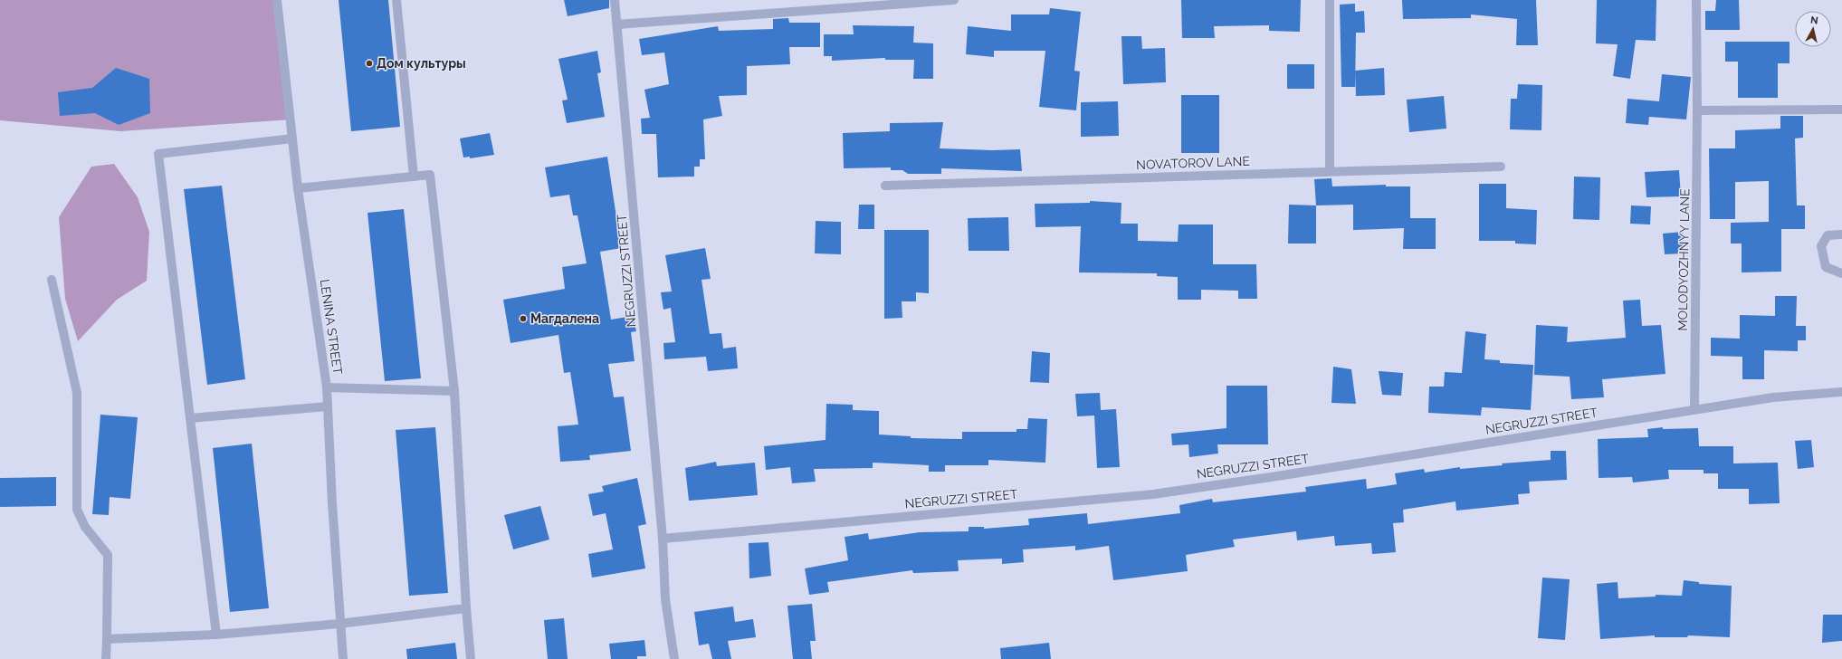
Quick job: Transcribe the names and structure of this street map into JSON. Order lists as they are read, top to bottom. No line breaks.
{"streets":{"street":["NOVATOROV LANE","MOLODYOZHNYY LANE","NEGRUZZI STREET","LENINA STREET"]},"crossings":[["MOLODYOZHNYY LANE","NEGRUZZI STREET"]],"places":["Дом культуры","Магдалена"],"north":"top"}
